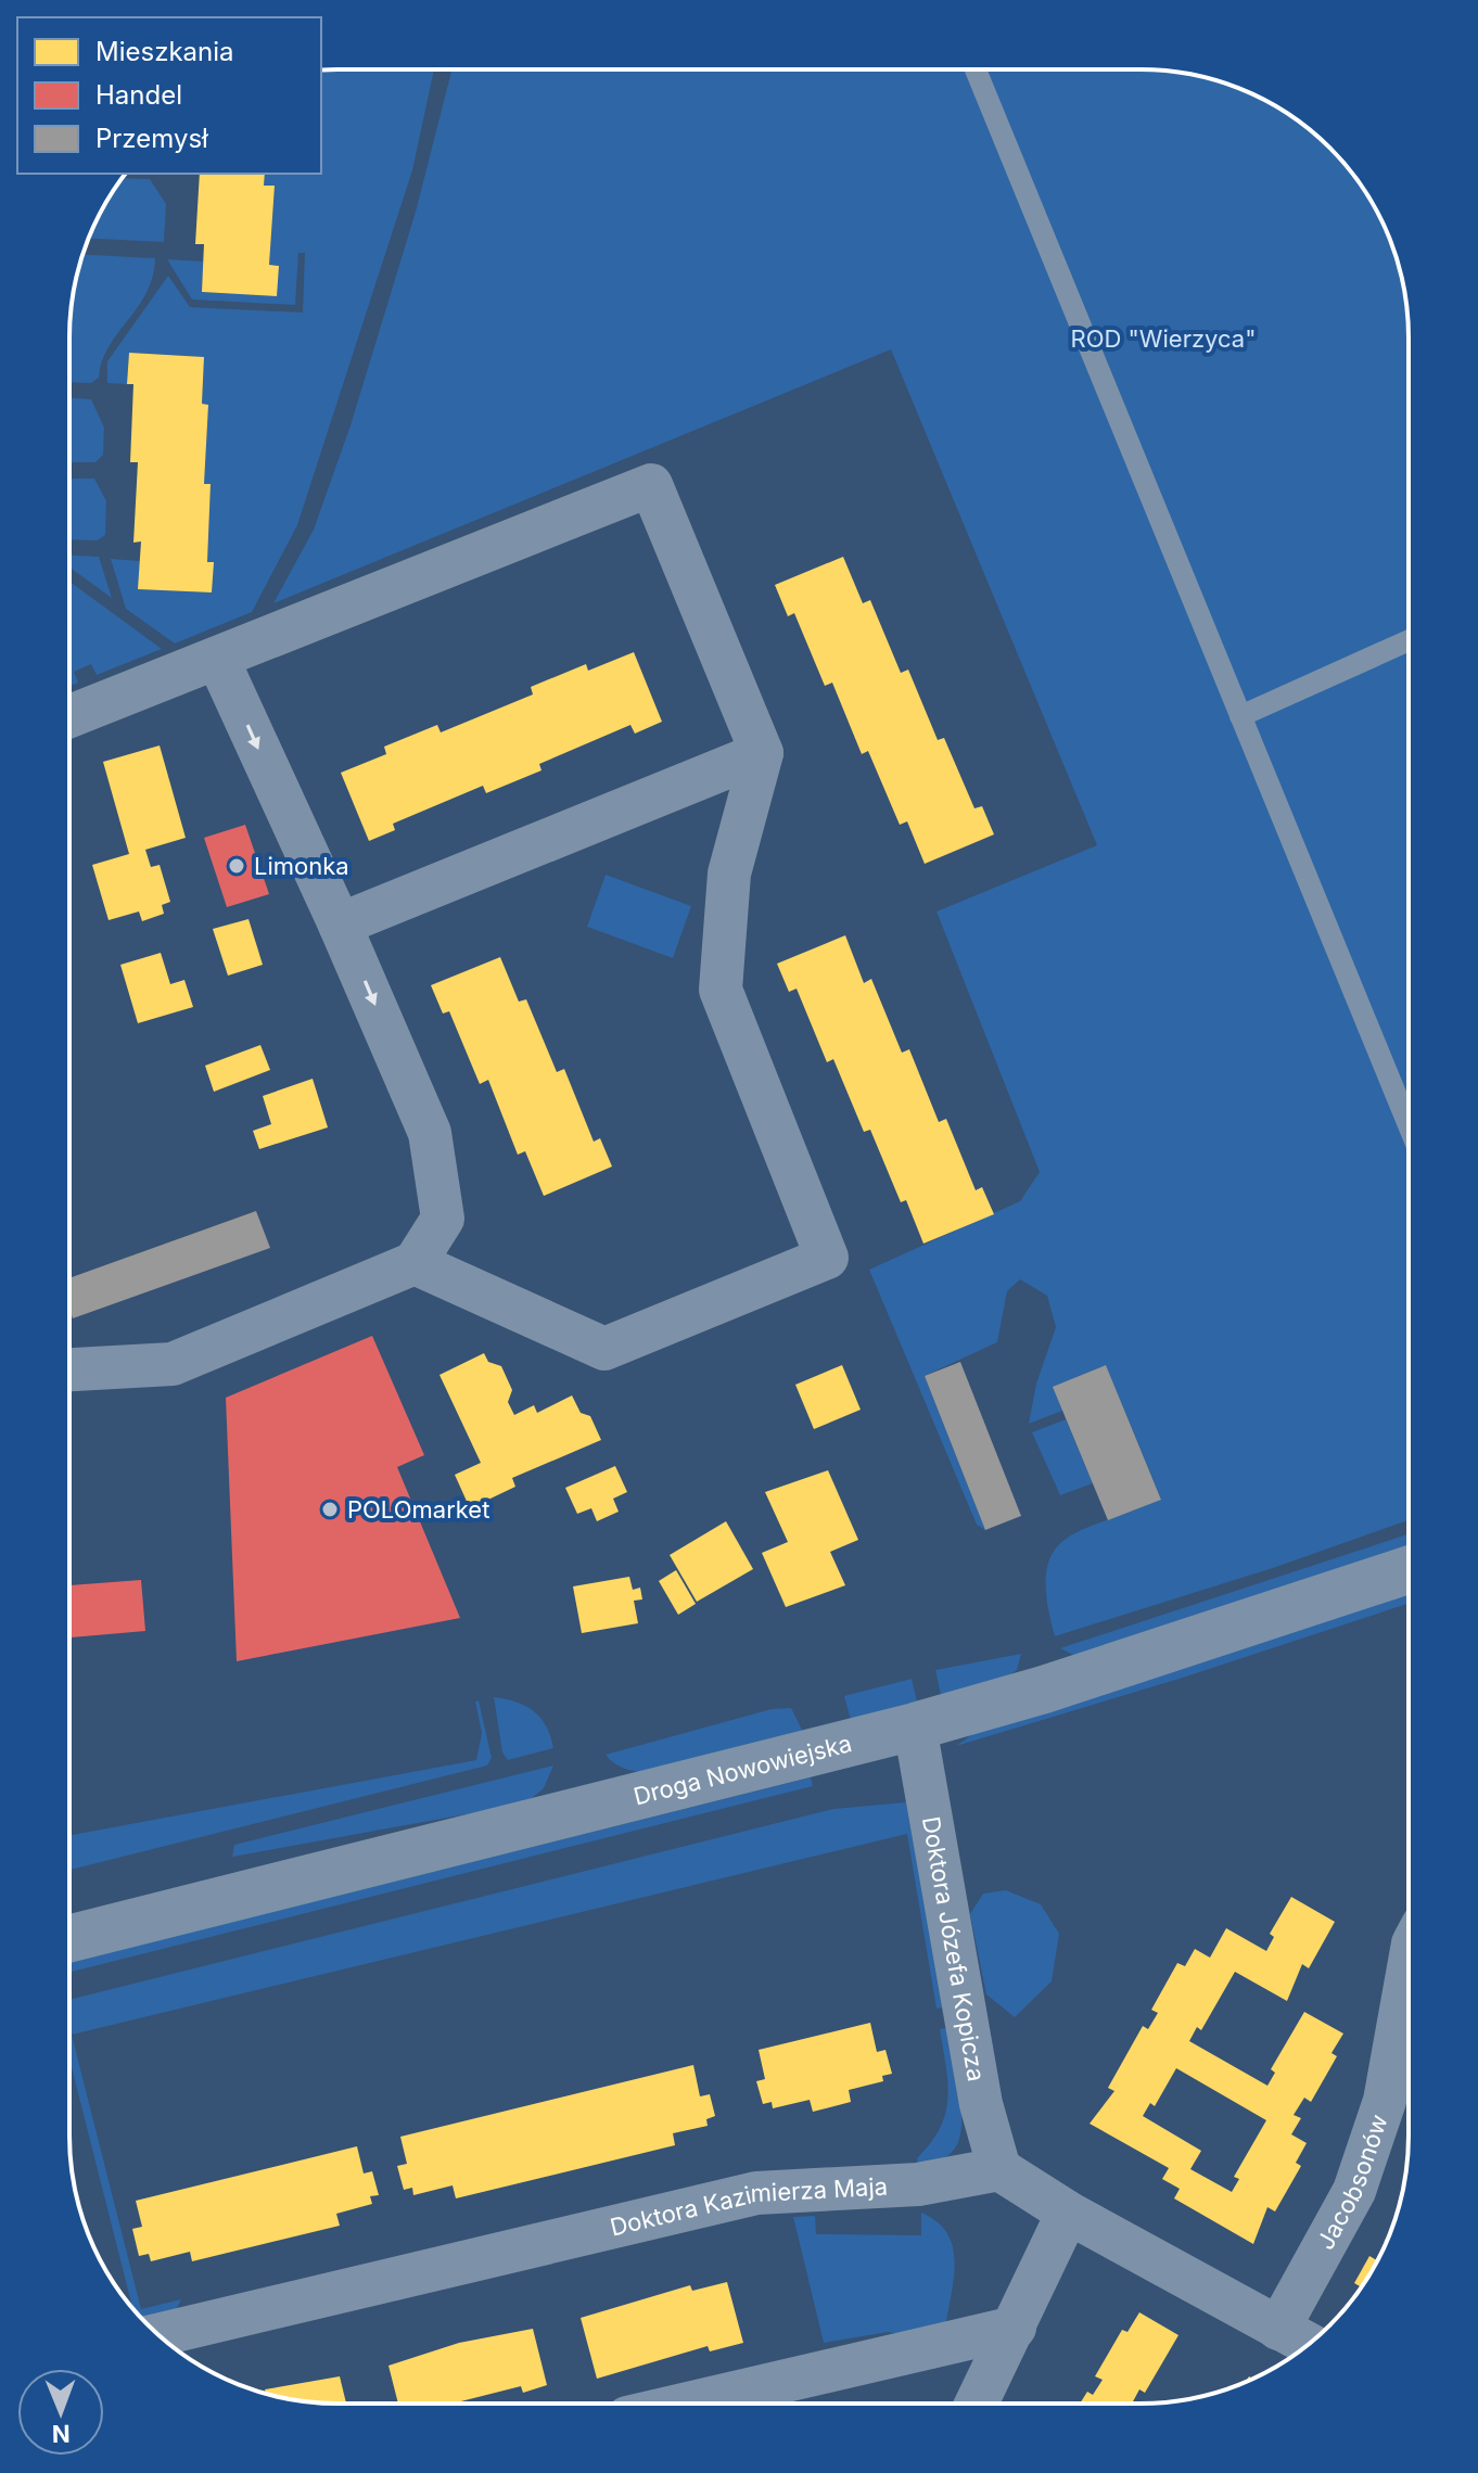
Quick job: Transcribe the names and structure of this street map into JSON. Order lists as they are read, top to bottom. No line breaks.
{"streets":{"street":["Droga Nowowiejska","Doktora Józefa Kopicza","Jacobsonów","Doktora Kazimierza Maja"]},"crossings":[["Droga Nowowiejska","Doktora Józefa Kopicza"],["Doktora Józefa Kopicza","Doktora Kazimierza Maja"]],"parks":["ROD \"Wierzyca\""],"places":["Limonka","POLOmarket"],"legend":["Mieszkania","Handel","Przemysł"],"north":"bottom"}
